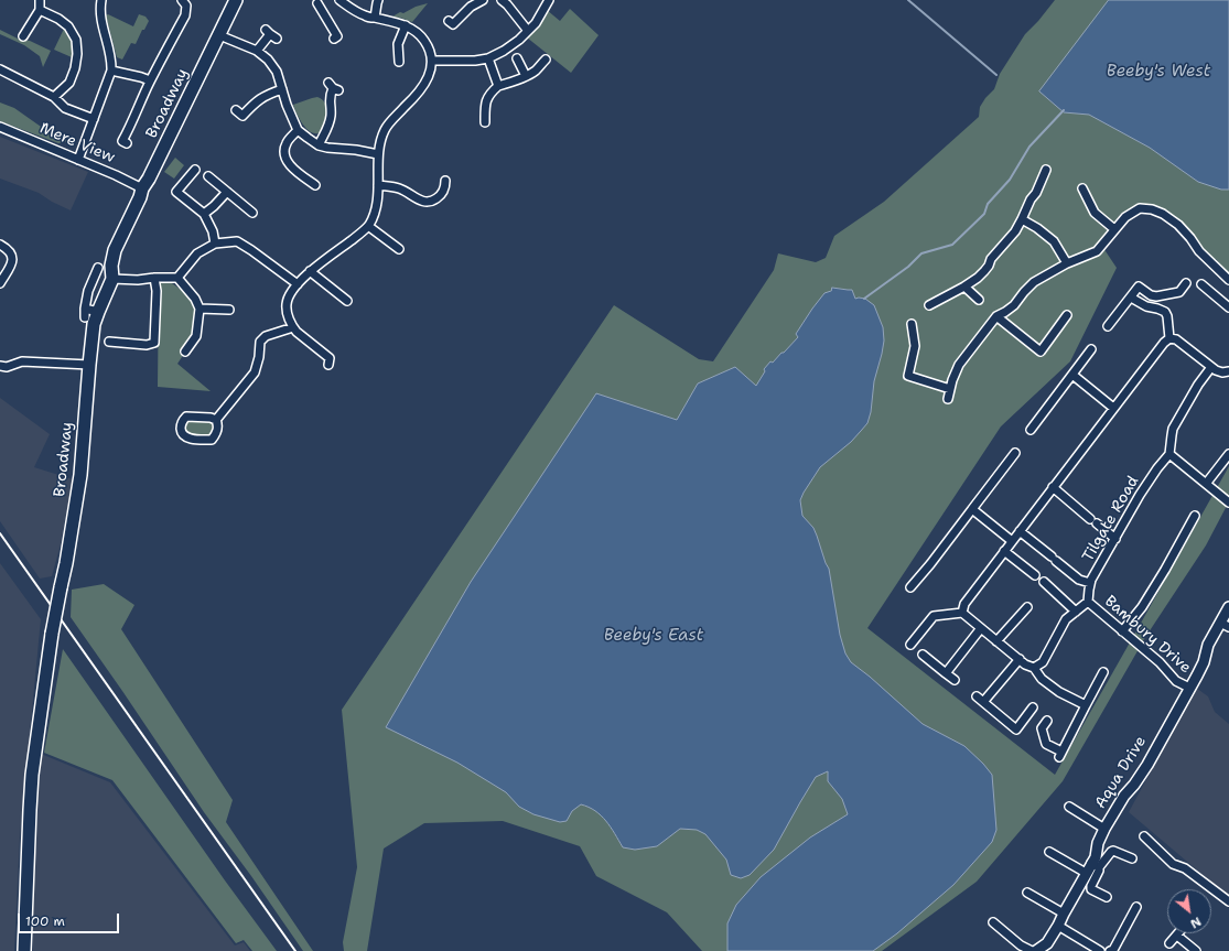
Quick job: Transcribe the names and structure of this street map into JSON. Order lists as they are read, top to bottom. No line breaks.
{"streets":{"main road":["Broadway"],"street":["Mere View","Tilgate Road","Bambury Drive","Aqua Drive"]},"crossings":[["Broadway","Mere View"],["Tilgate Road","Bambury Drive"],["Bambury Drive","Aqua Drive"]],"water":["Beeby's West","Beeby's East"],"scale_bar":"100 m","north":"bottom right"}
